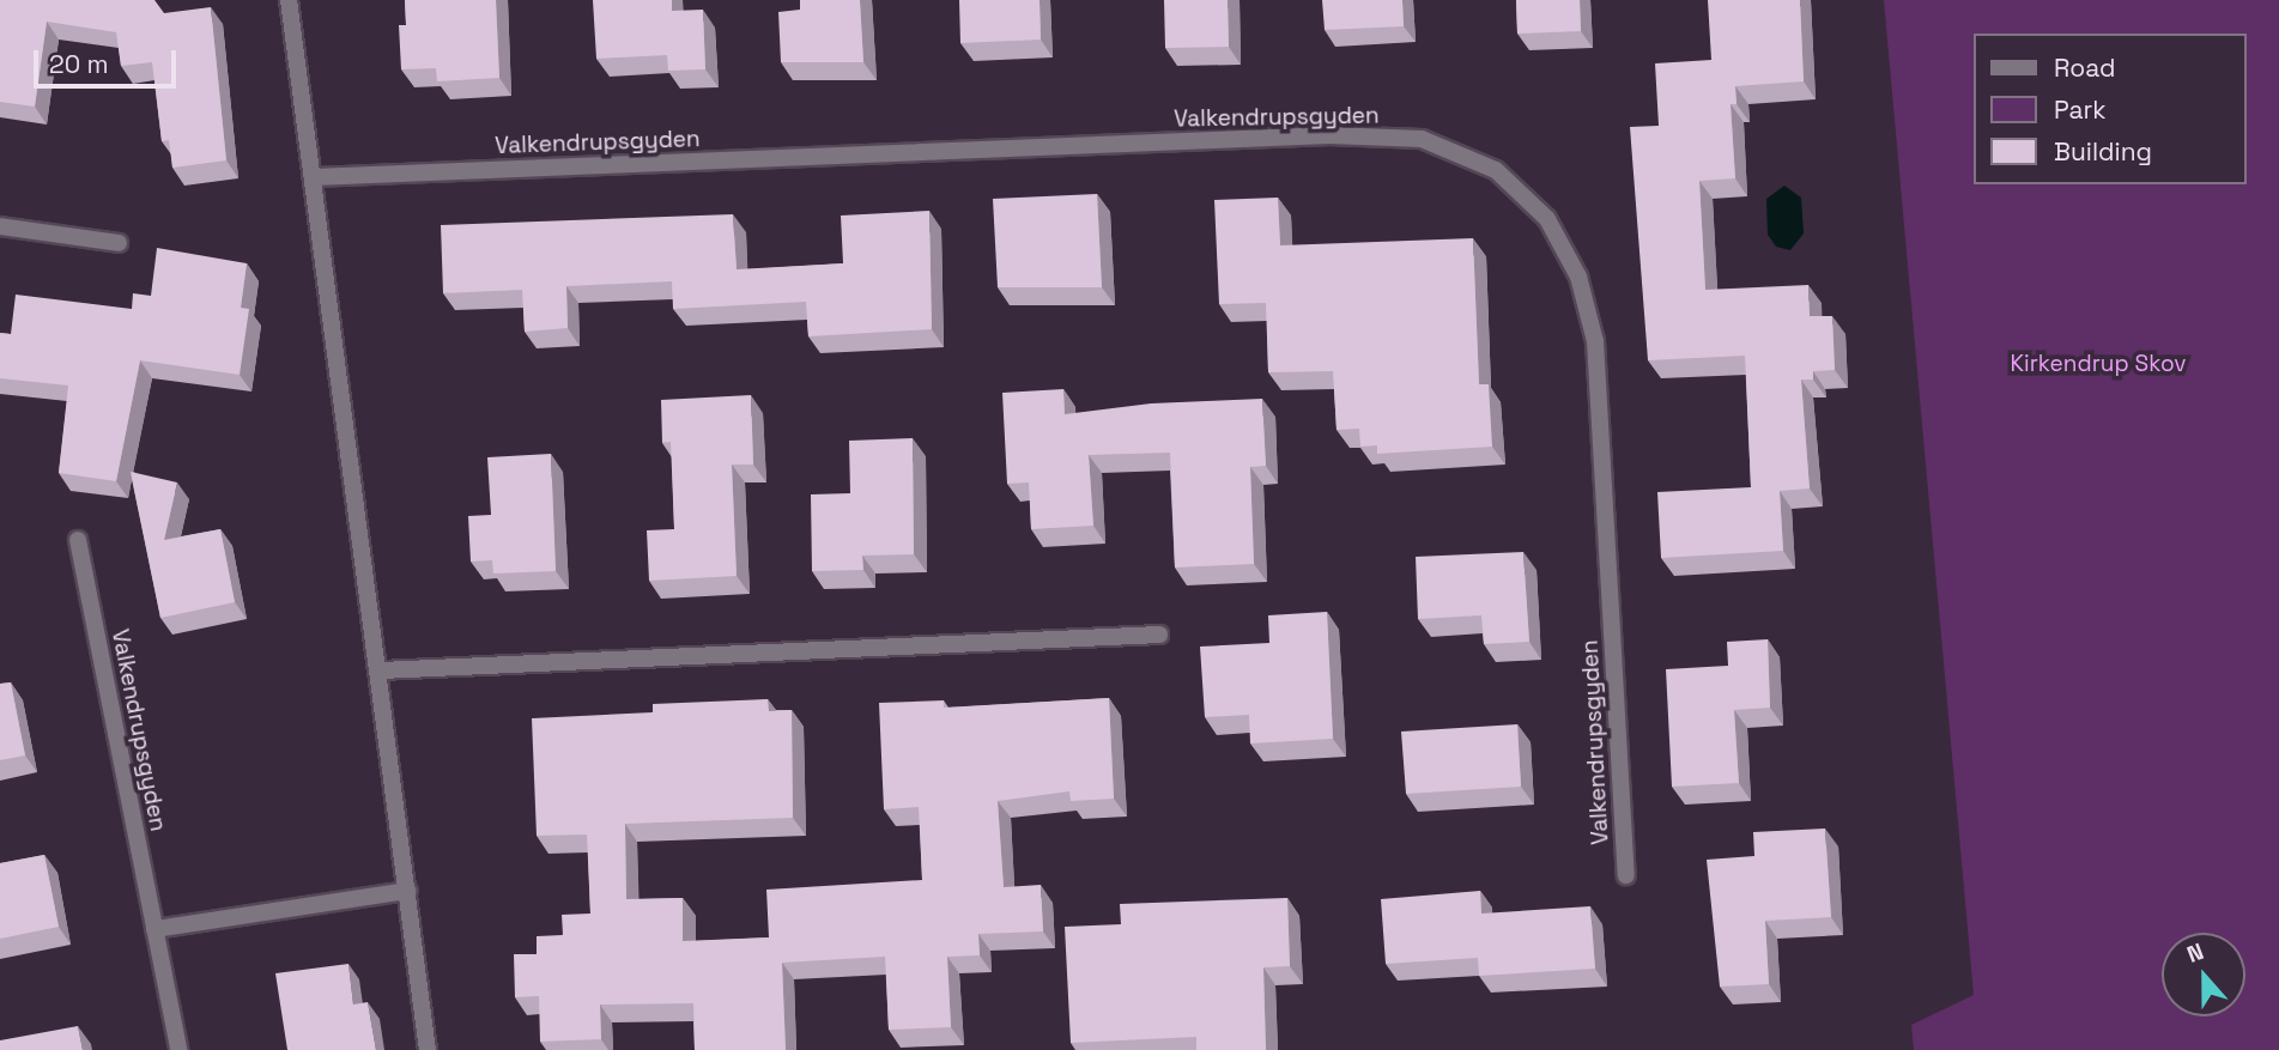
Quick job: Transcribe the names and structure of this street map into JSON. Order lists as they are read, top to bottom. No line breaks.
{"streets":{"street":["Valkendrupsgyden"]},"parks":["Kirkendrup Skov"],"legend":["Road","Park","Building"],"scale_bar":"20 m","north":"top"}
